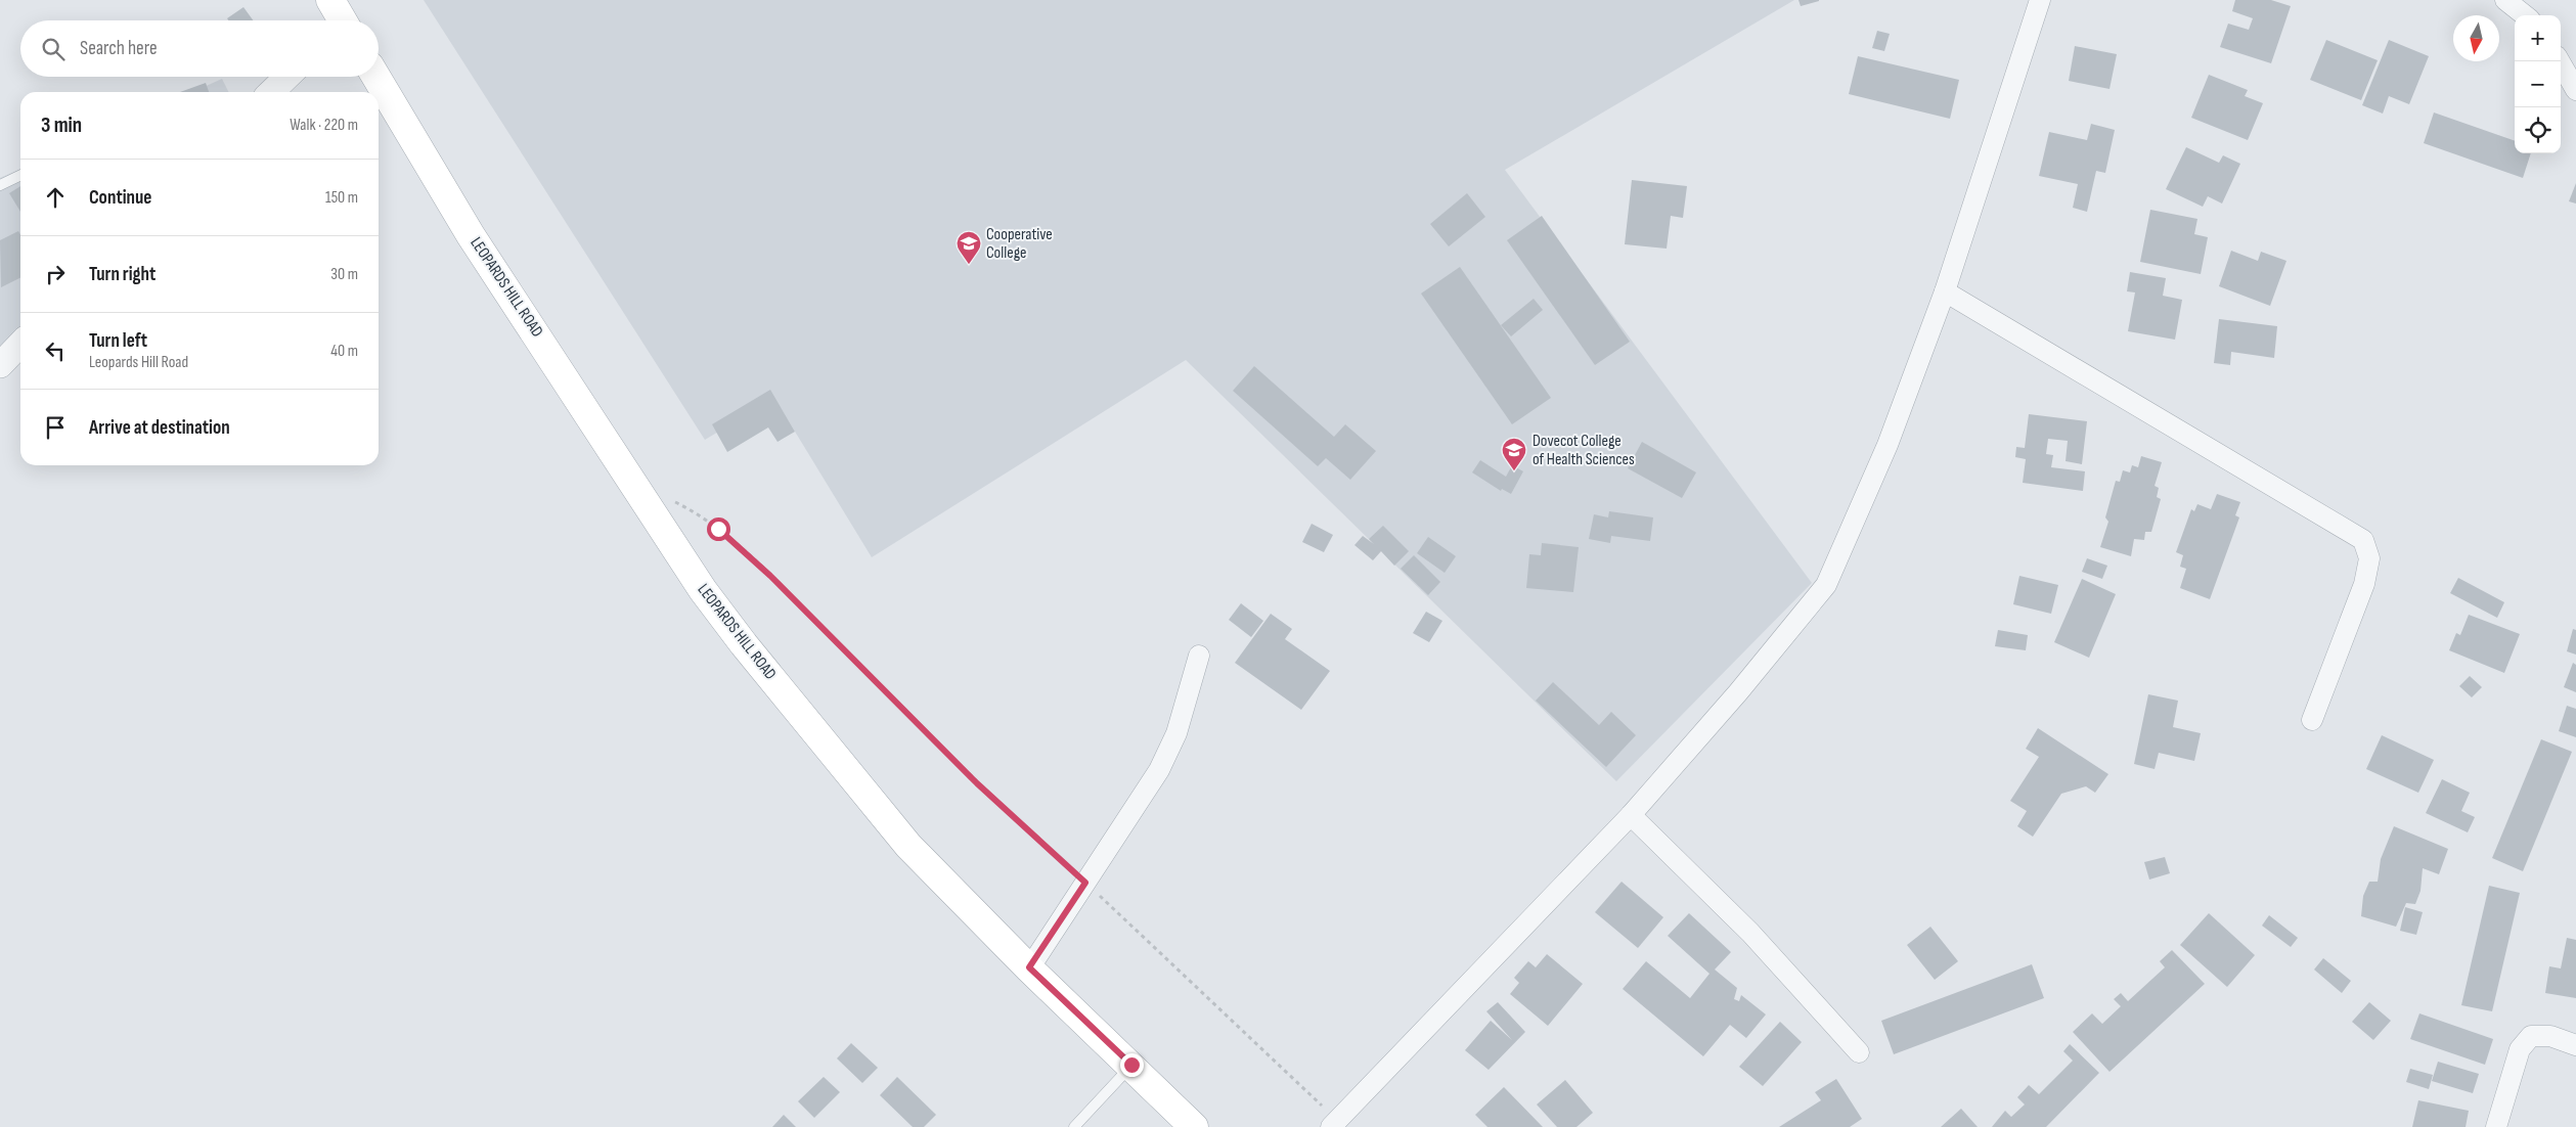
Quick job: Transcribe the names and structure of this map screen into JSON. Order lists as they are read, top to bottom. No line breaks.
{"streets":{"main road":["LEOPARDS HILL ROAD"]},"places":{"school or university":["Cooperative College","Dovecot College of Health Sciences"]},"north":"bottom","page":{"map_buttons":["+","−"],"search":"Search here","heading":["3 min","Walk · 220 m"],"list":[["Continue","150 m"],["Turn right","30 m"],["Turn left","Leopards Hill Road","40 m"],"Arrive at destination"]}}
